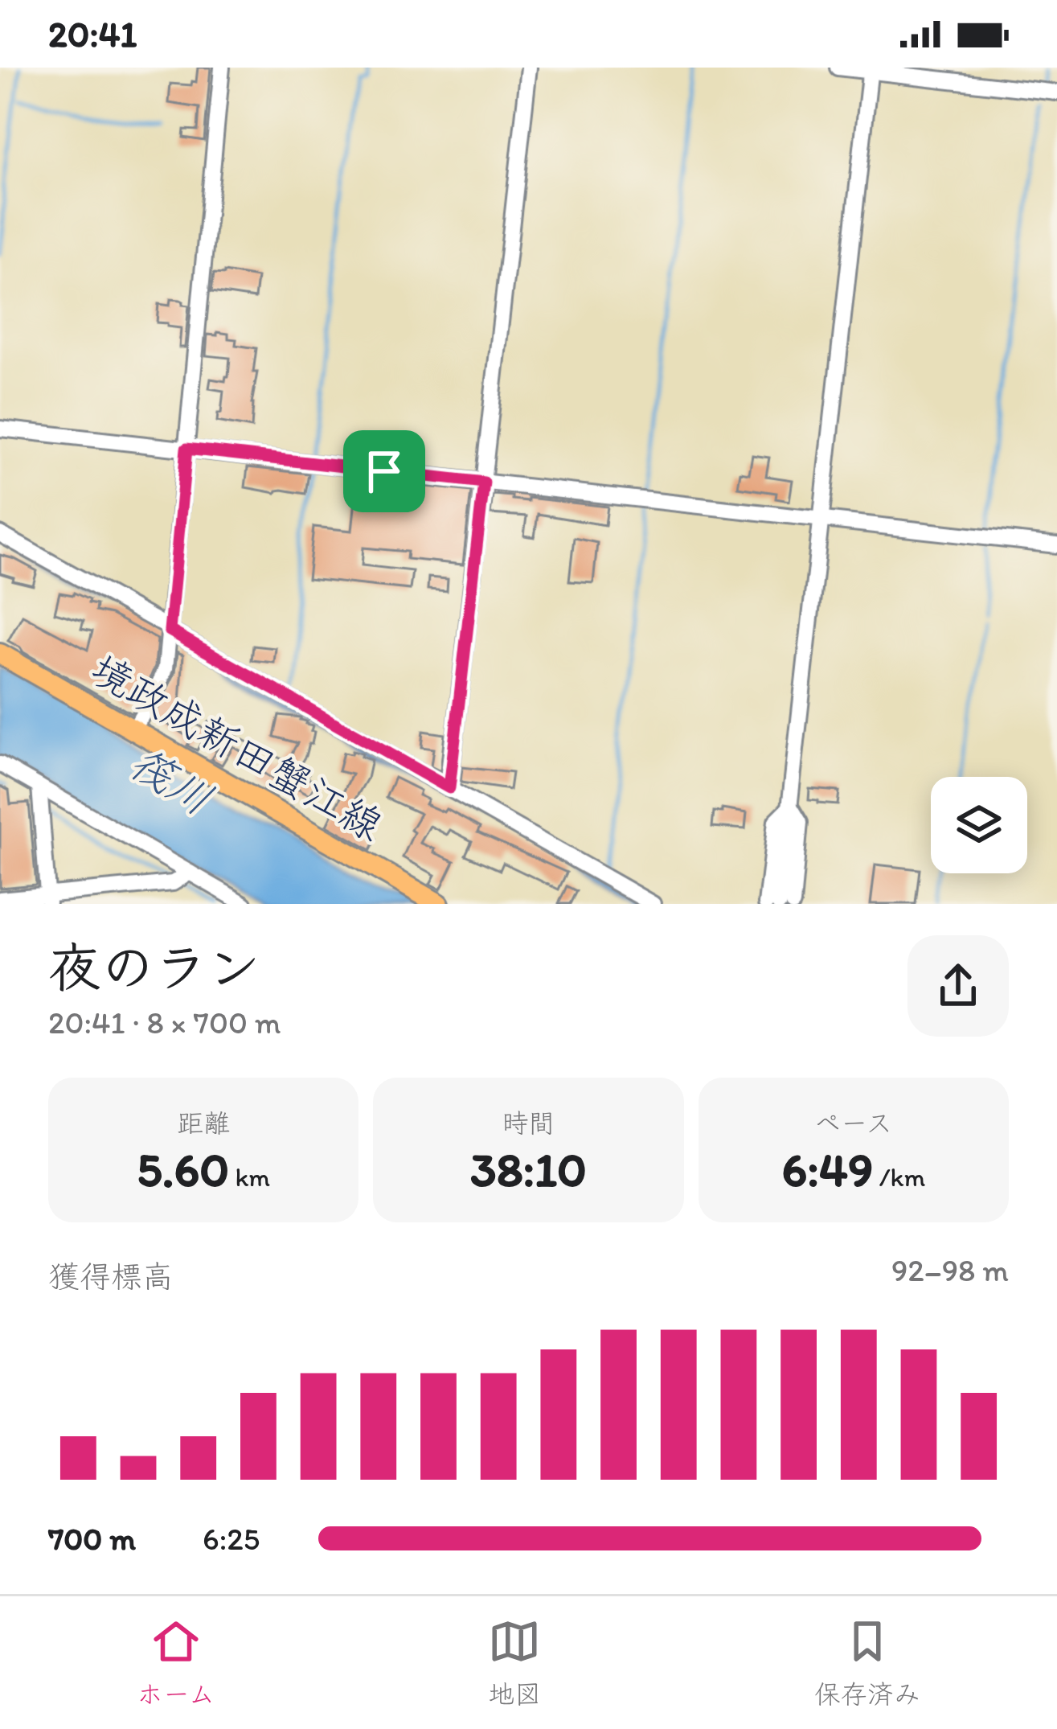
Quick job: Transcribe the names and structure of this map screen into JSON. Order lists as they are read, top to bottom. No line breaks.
{"streets":{"main road":["境政成新田蟹江線"]},"water":["筏川"],"page":{"status":"20:41","heading":["夜のラン","20:41 · 8 × 700 m"],"stats":[["距離","5.60 km"],["時間","38:10"],["ペース","6:49 /km"]],"chart":["獲得標高","92–98 m"],"list":[{"name":"700 m","note":"6:25"}],"tabs":["ホーム","地図","保存済み"]}}
